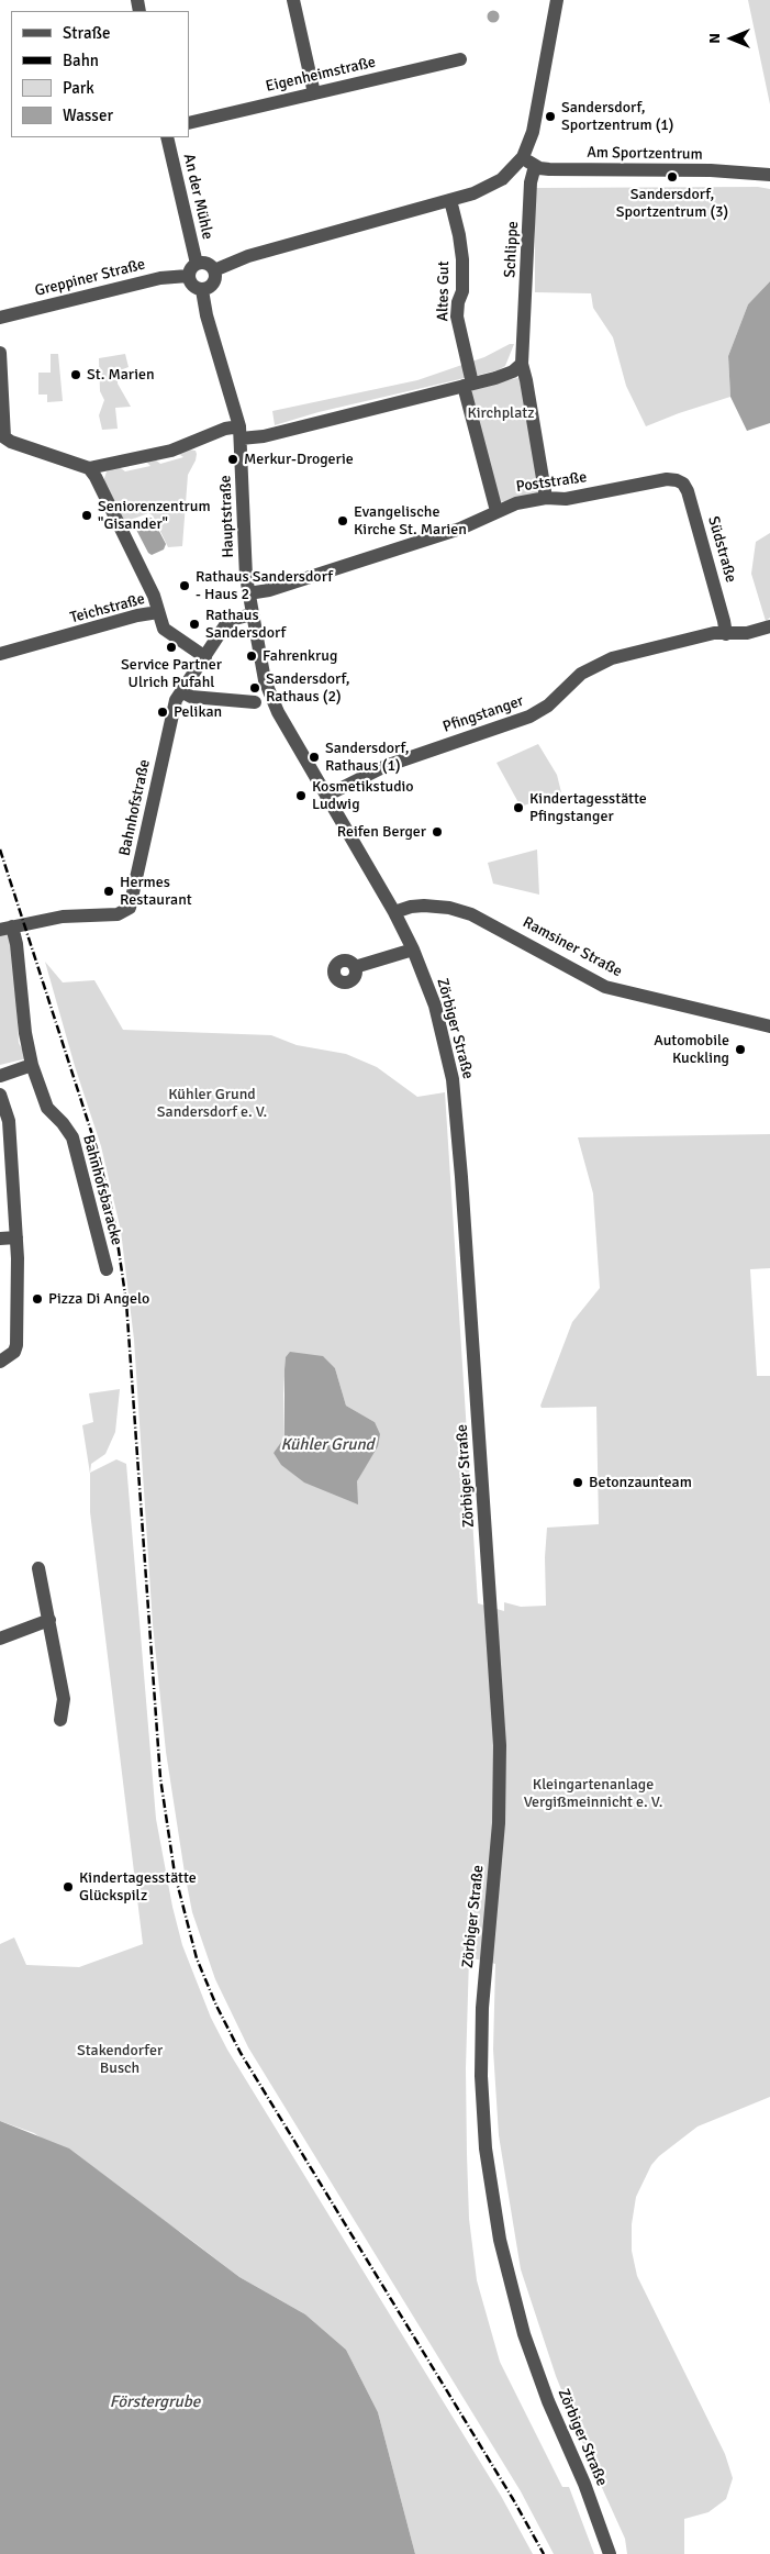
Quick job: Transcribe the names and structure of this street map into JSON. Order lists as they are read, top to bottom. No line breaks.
{"streets":{"street":["Eigenheimstraße","Am Sportzentrum","An der Mühle","Schlippe","Greppiner Straße","Altes Gut","Poststraße","Hauptstraße","Südstraße","Teichstraße","Pfingstanger","Bahnhofstraße","Ramsiner Straße","Zörbiger Straße","Bahnhofsbaracke"]},"crossings":[["Am Sportzentrum","Schlippe"],["An der Mühle","Greppiner Straße"],["An der Mühle","Hauptstraße"],["Greppiner Straße","Hauptstraße"],["Poststraße","Hauptstraße"],["Poststraße","Südstraße"],["Hauptstraße","Pfingstanger"],["Hauptstraße","Bahnhofstraße"],["Hauptstraße","Zörbiger Straße"],["Südstraße","Pfingstanger"],["Teichstraße","Bahnhofstraße"],["Pfingstanger","Zörbiger Straße"],["Bahnhofstraße","Bahnhofsbaracke"],["Ramsiner Straße","Zörbiger Straße"]],"water":["Kühler Grund","Förstergrube"],"parks":["Kirchplatz","Kühler Grund Sandersdorf e. V.","Kleingartenanlage Vergißmeinnicht e. V.","Stakendorfer Busch"],"places":["Sandersdorf, Sportzentrum (1)","Sandersdorf, Sportzentrum (3)","St. Marien","Merkur-Drogerie","Seniorenzentrum \"Gisander\"","Evangelische Kirche St. Marien","Rathaus Sandersdorf - Haus 2","Rathaus Sandersdorf","Service Partner Ulrich Pufahl","Fahrenkrug","Sandersdorf, Rathaus (2)","Pelikan","Sandersdorf, Rathaus (1)","Kosmetikstudio Ludwig","Kindertagesstätte Pfingstanger","Reifen Berger","Hermes Restaurant","Automobile Kuckling","Pizza Di Angelo","Betonzaunteam","Kindertagesstätte Glückspilz"],"legend":["Straße","Bahn","Park","Wasser"],"north":"left"}
